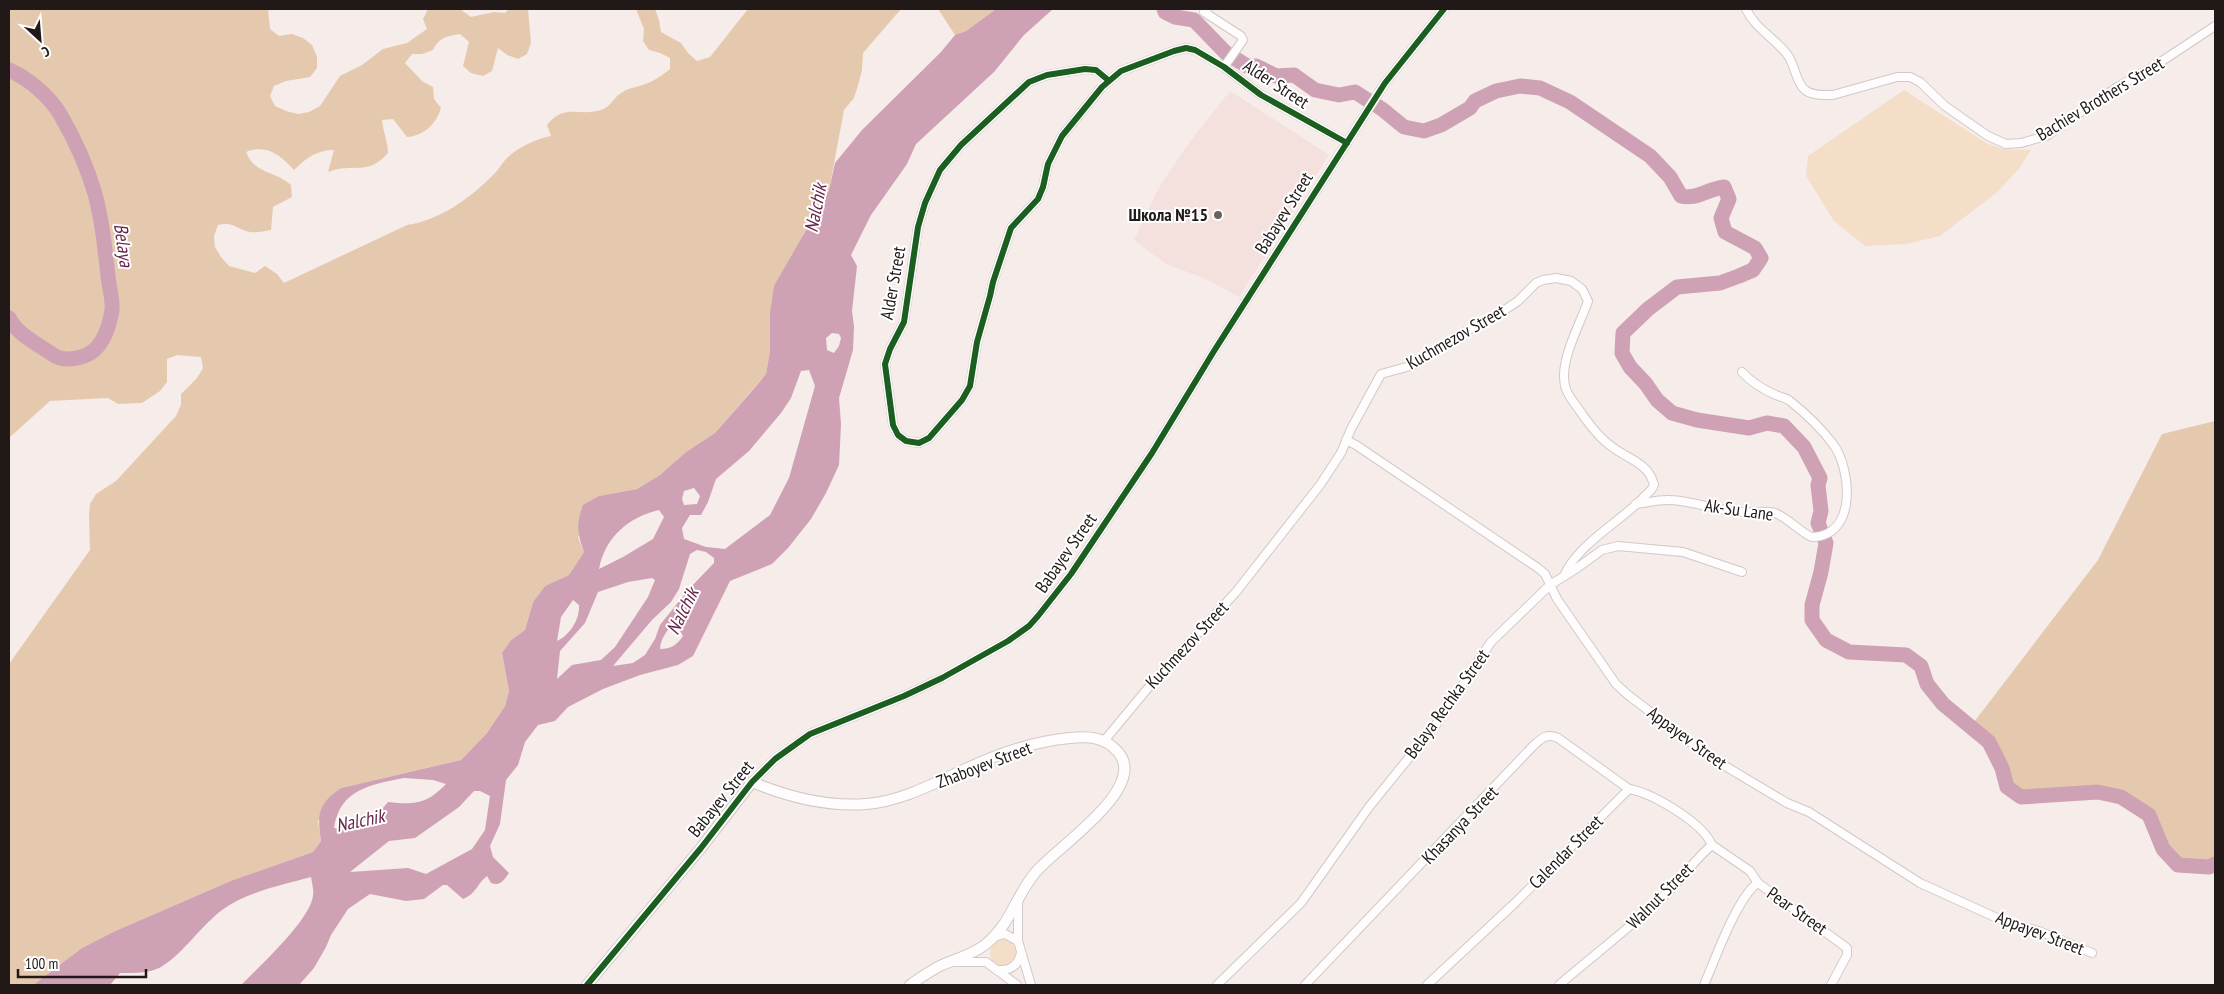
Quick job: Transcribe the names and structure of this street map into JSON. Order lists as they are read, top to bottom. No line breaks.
{"streets":{"street":["Alder Street","Bachiev Brothers Street","Babayev Street","Kuchmezov Street","Ak-Su Lane","Belaya Rechka Street","Appayev Street","Zhaboyev Street","Khasanya Street","Calendar Street","Walnut Street","Pear Street"]},"crossings":[["Alder Street","Babayev Street"],["Babayev Street","Zhaboyev Street"],["Kuchmezov Street","Ak-Su Lane"],["Kuchmezov Street","Belaya Rechka Street"],["Kuchmezov Street","Appayev Street"],["Kuchmezov Street","Zhaboyev Street"],["Belaya Rechka Street","Appayev Street"],["Khasanya Street","Calendar Street"]],"water":["Nalchik","Belaya"],"places":["Школа №15"],"scale_bar":"100 m","north":"bottom right"}
